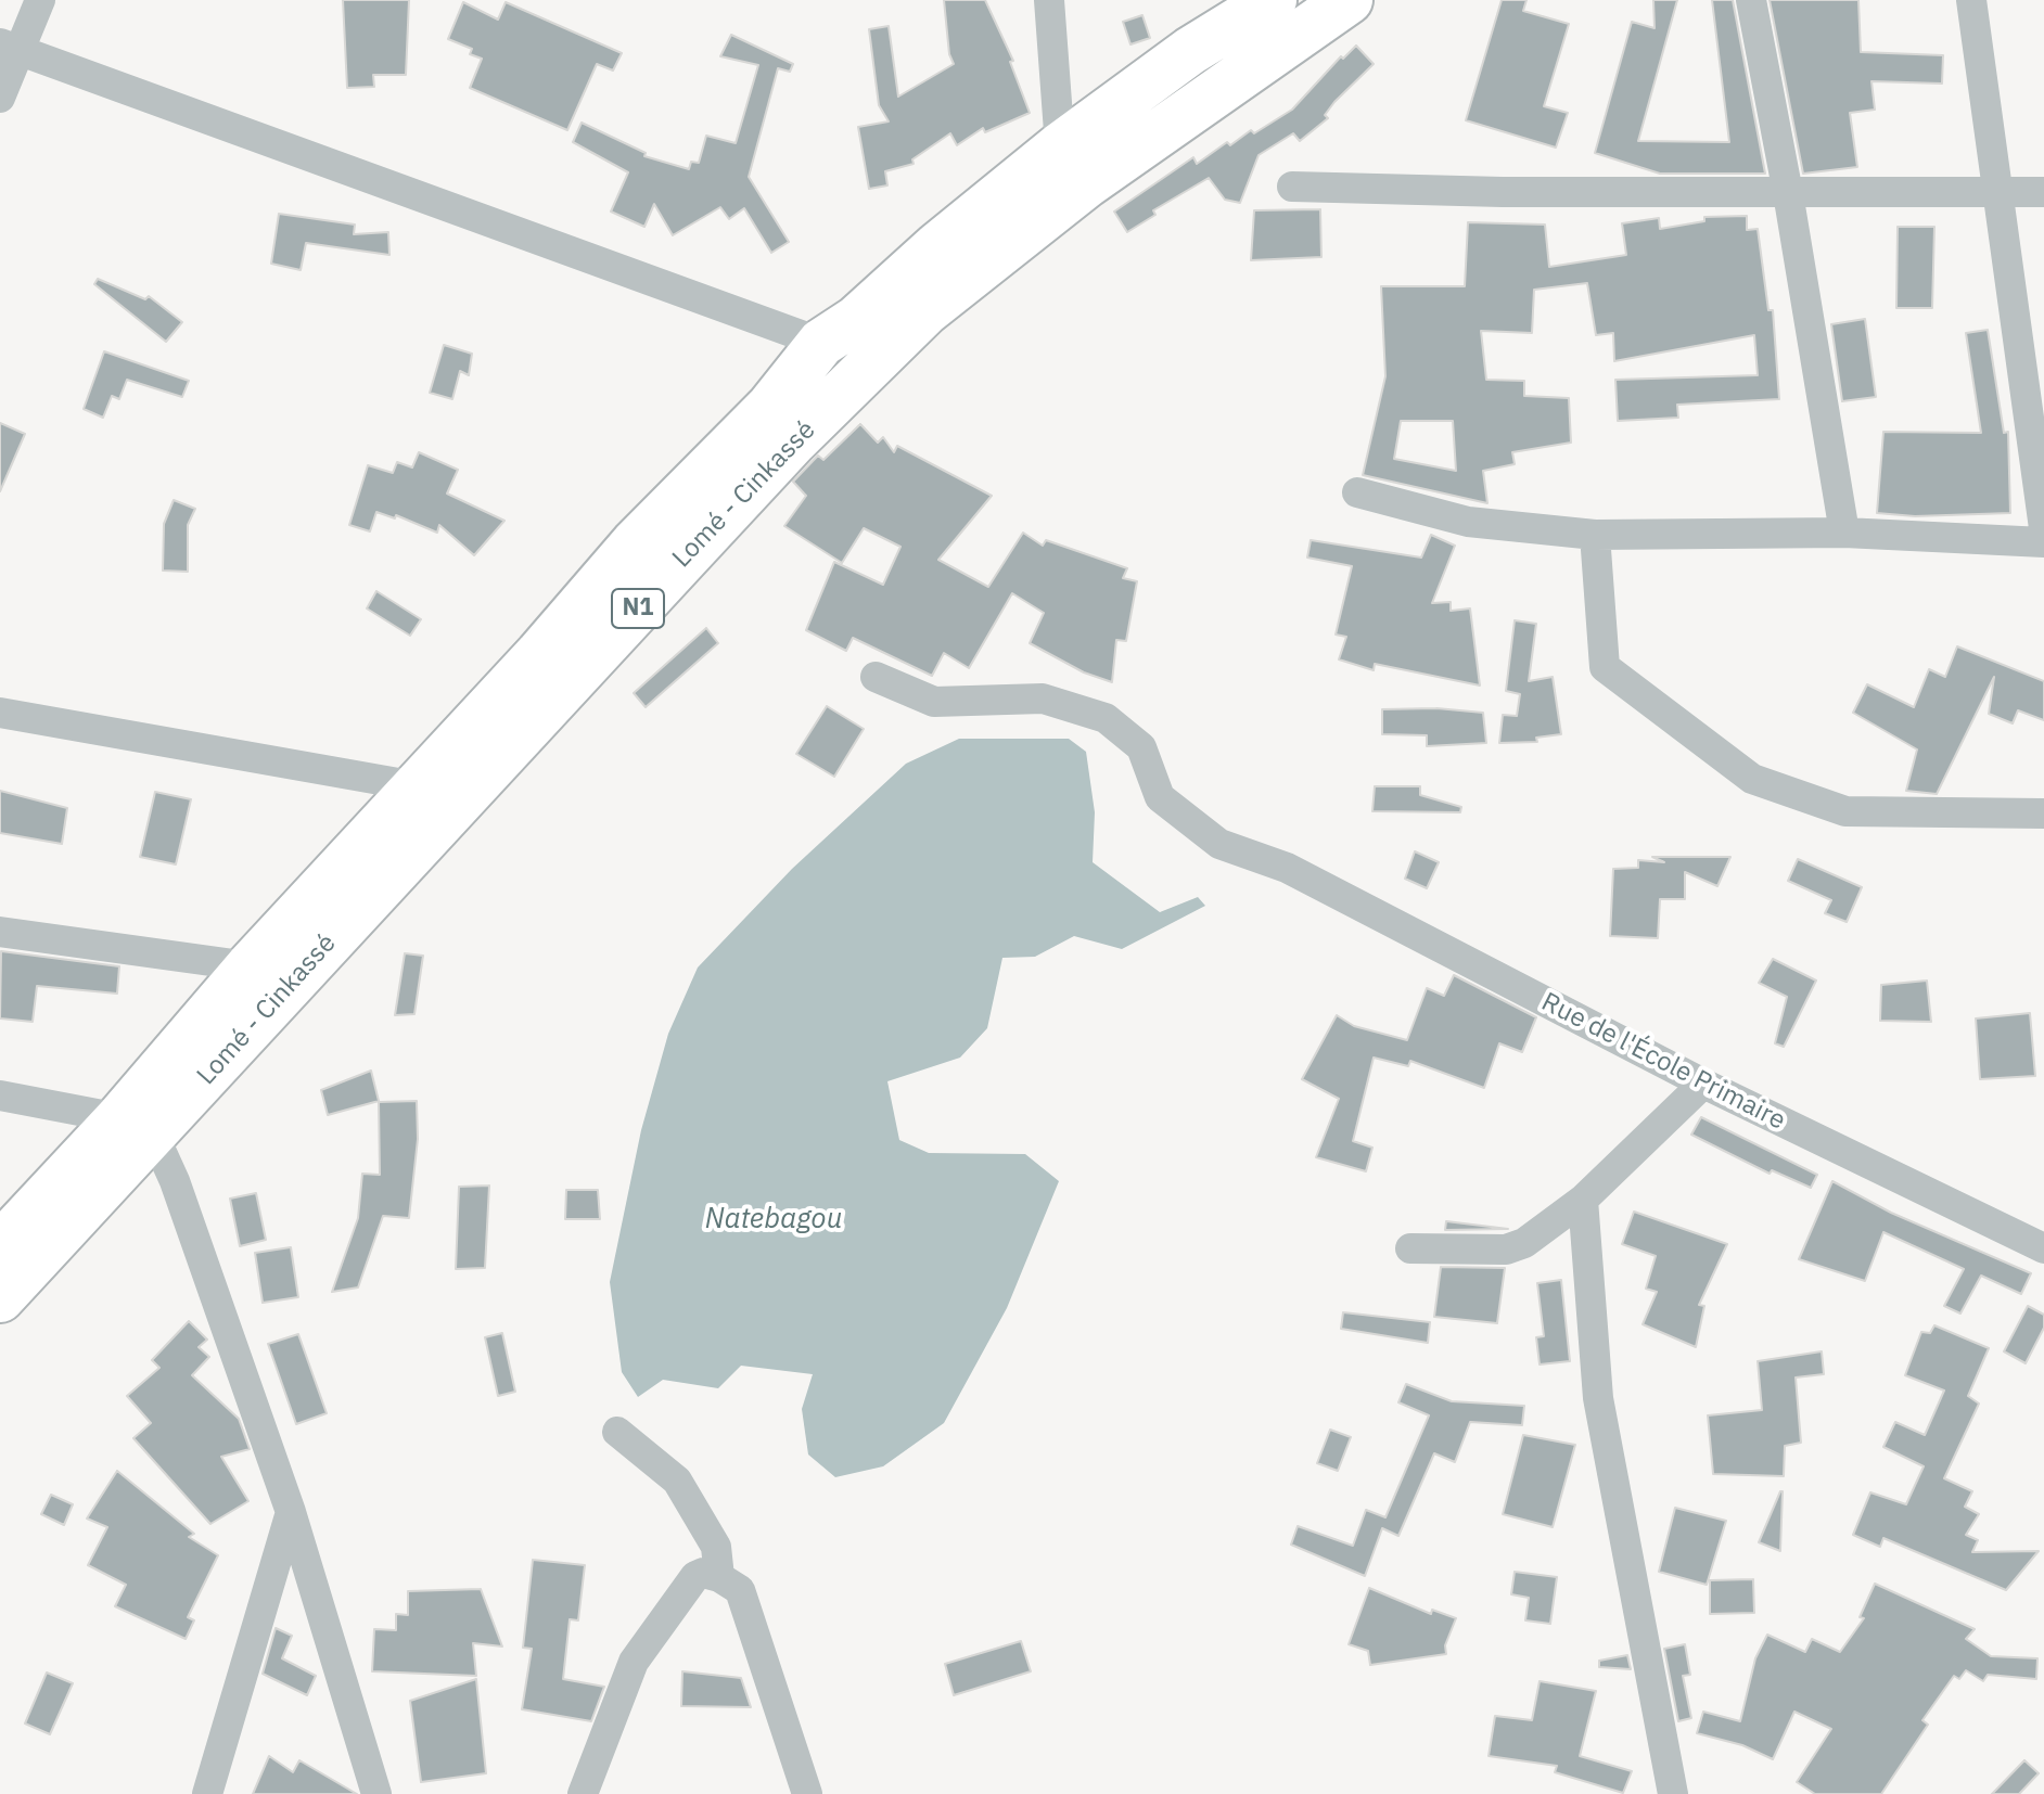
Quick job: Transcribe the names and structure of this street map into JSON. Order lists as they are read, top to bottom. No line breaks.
{"streets":{"highway":["Lomé - Cinkassé","N1"],"street":["Rue de l'École Primaire"]},"water":["Natebagou"]}
